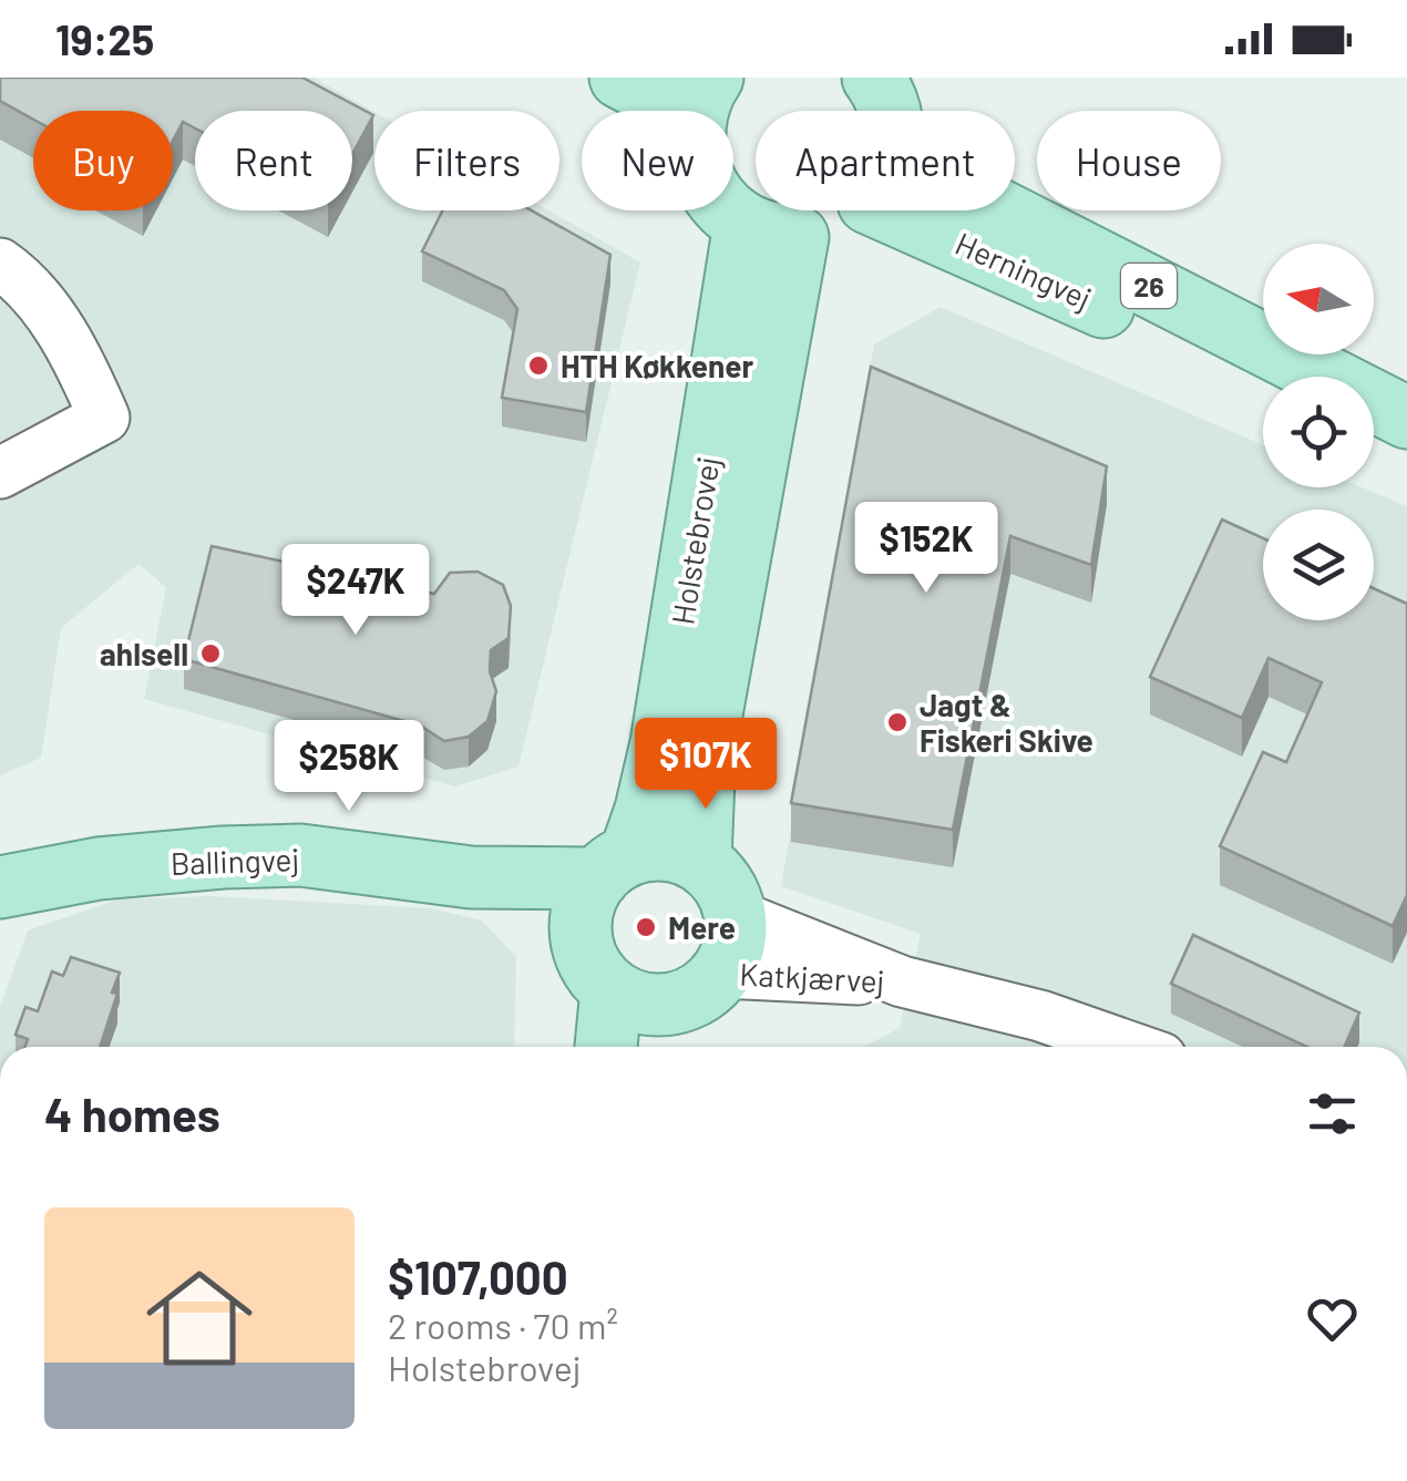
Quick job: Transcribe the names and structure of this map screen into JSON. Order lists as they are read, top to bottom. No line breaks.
{"streets":{"main road":["Herningvej","26","Holstebrovej","Ballingvej"],"street":["Katkjærvej"]},"crossings":[["Holstebrovej","Ballingvej"],["Holstebrovej","Katkjærvej"],["Ballingvej","Katkjærvej"]],"places":["HTH Køkkener","ahlsell","Jagt & Fiskeri Skive","Mere"],"north":"left","page":{"status":"19:25","chip":["Buy","Rent","Filters","New","Apartment","House"],"price":["$152K","$247K","$107K","$258K"],"heading":"4 homes","list":[{"name":"$107,000","note":"2 rooms · 70 m² · Holstebrovej"}]}}
